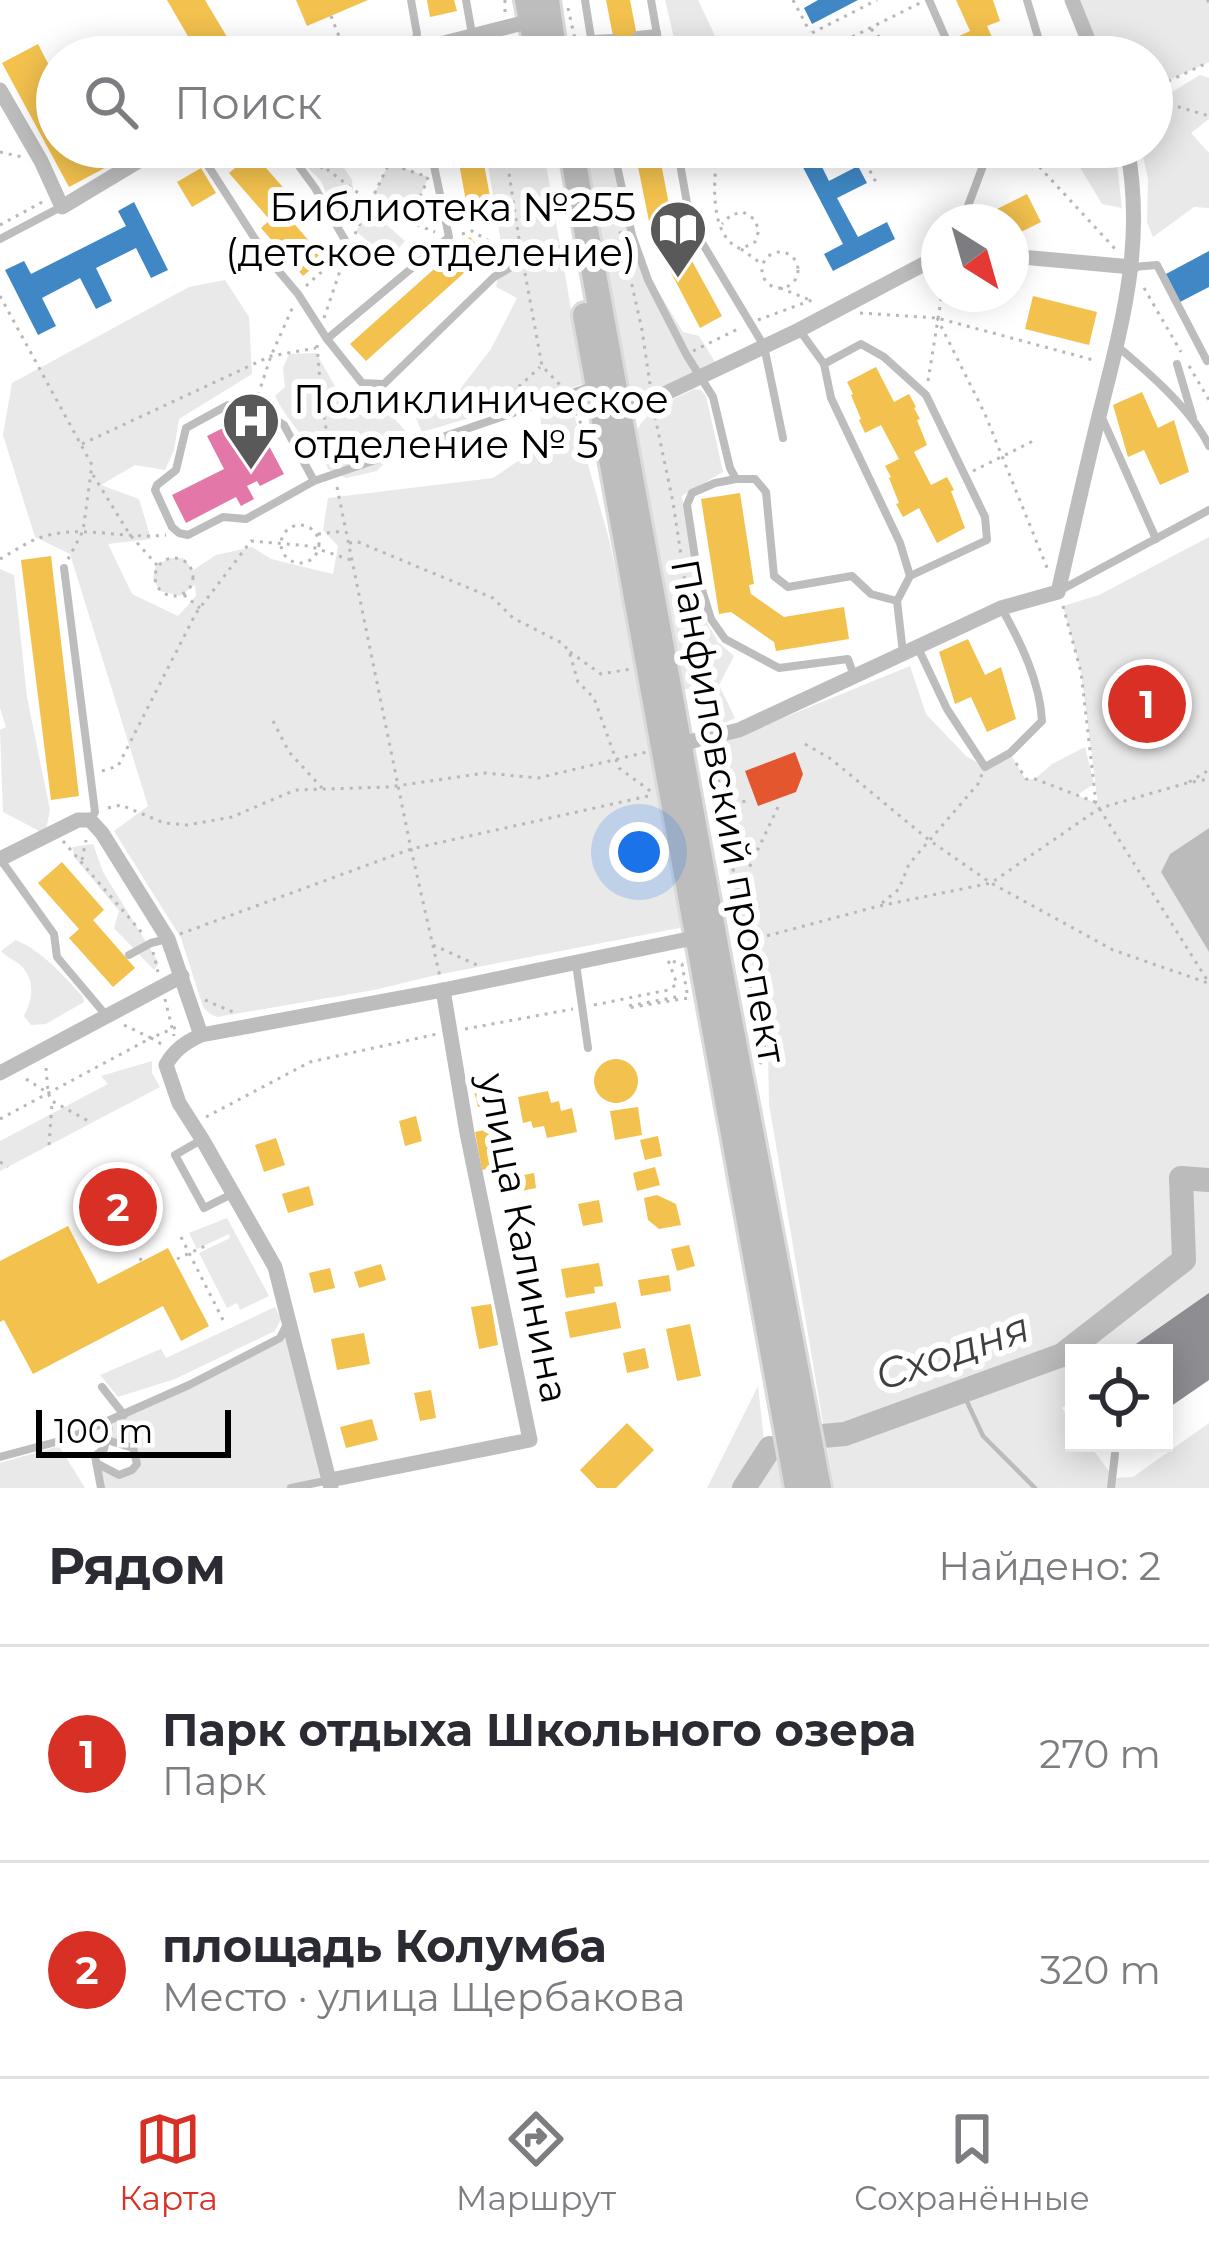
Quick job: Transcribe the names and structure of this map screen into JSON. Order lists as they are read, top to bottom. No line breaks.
{"streets":{"main road":["Панфиловский проспект"],"street":["улица Калинина"]},"water":["Сходня"],"places":{"library":["Библиотека №255 (детское отделение)"],"hospital":["Поликлиническое отделение № 5"]},"scale_bar":"100 m","north":"bottom right","page":{"search":"Поиск","pins":["1","2"],"scale":"100 m","heading":["Рядом","Найдено: 2"],"list":[{"mark":"1","name":"Парк отдыха Школьного озера","note":"Парк","value":"270 m"},{"mark":"2","name":"площадь Колумба","note":"Место · улица Щербакова","value":"320 m"}],"nav":["Карта","Маршрут","Сохранённые"]}}
